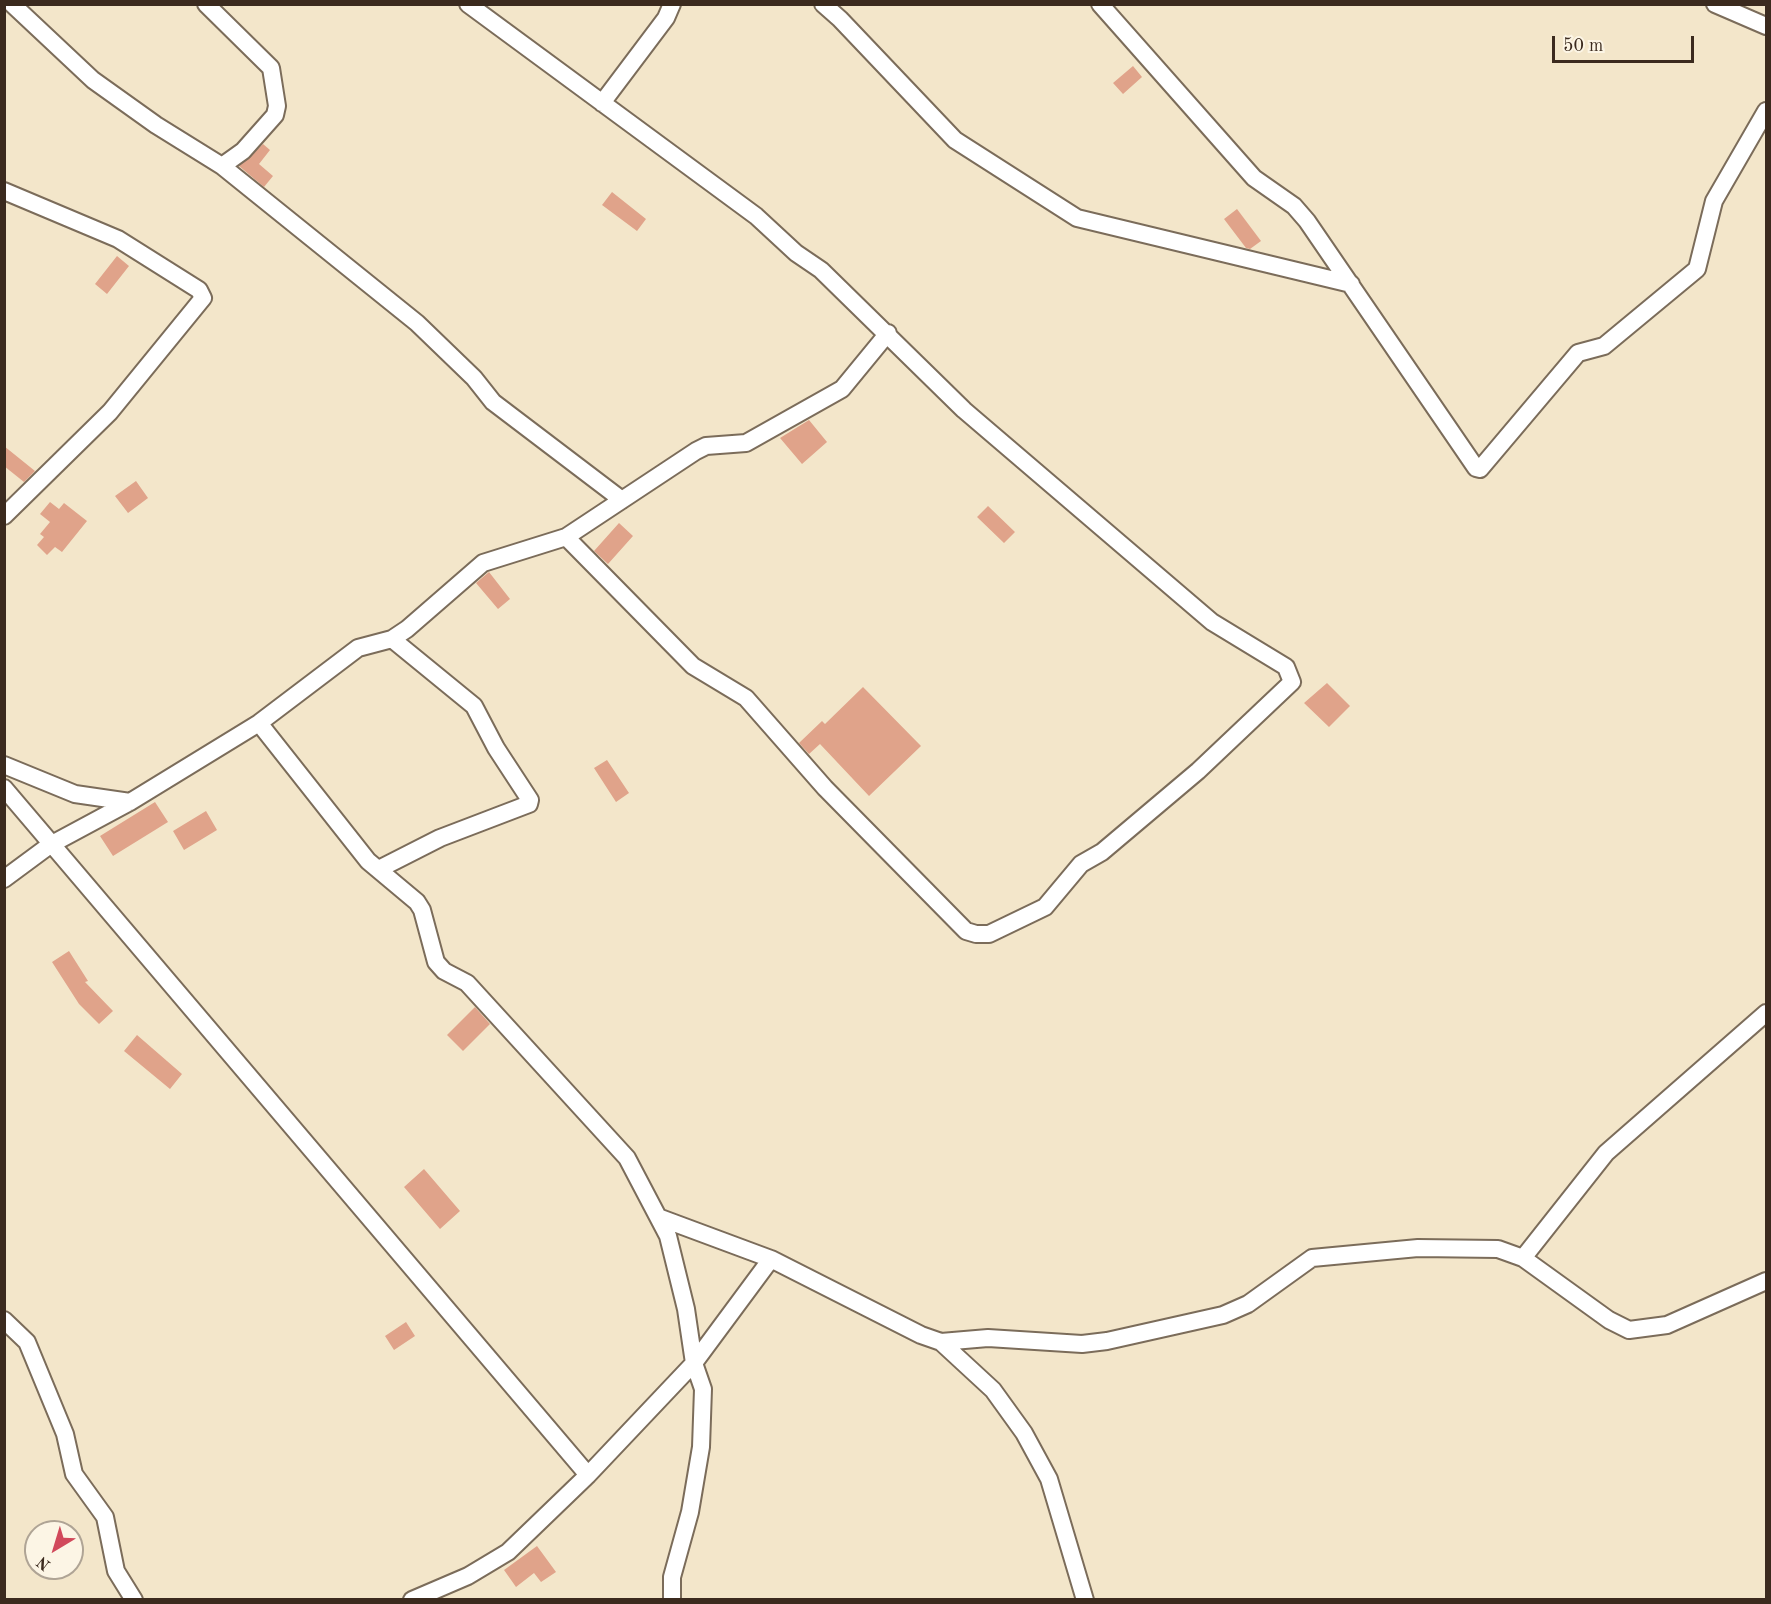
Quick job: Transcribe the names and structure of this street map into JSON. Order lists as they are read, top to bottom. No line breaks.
{"scale_bar":"50 m","north":"bottom left"}
